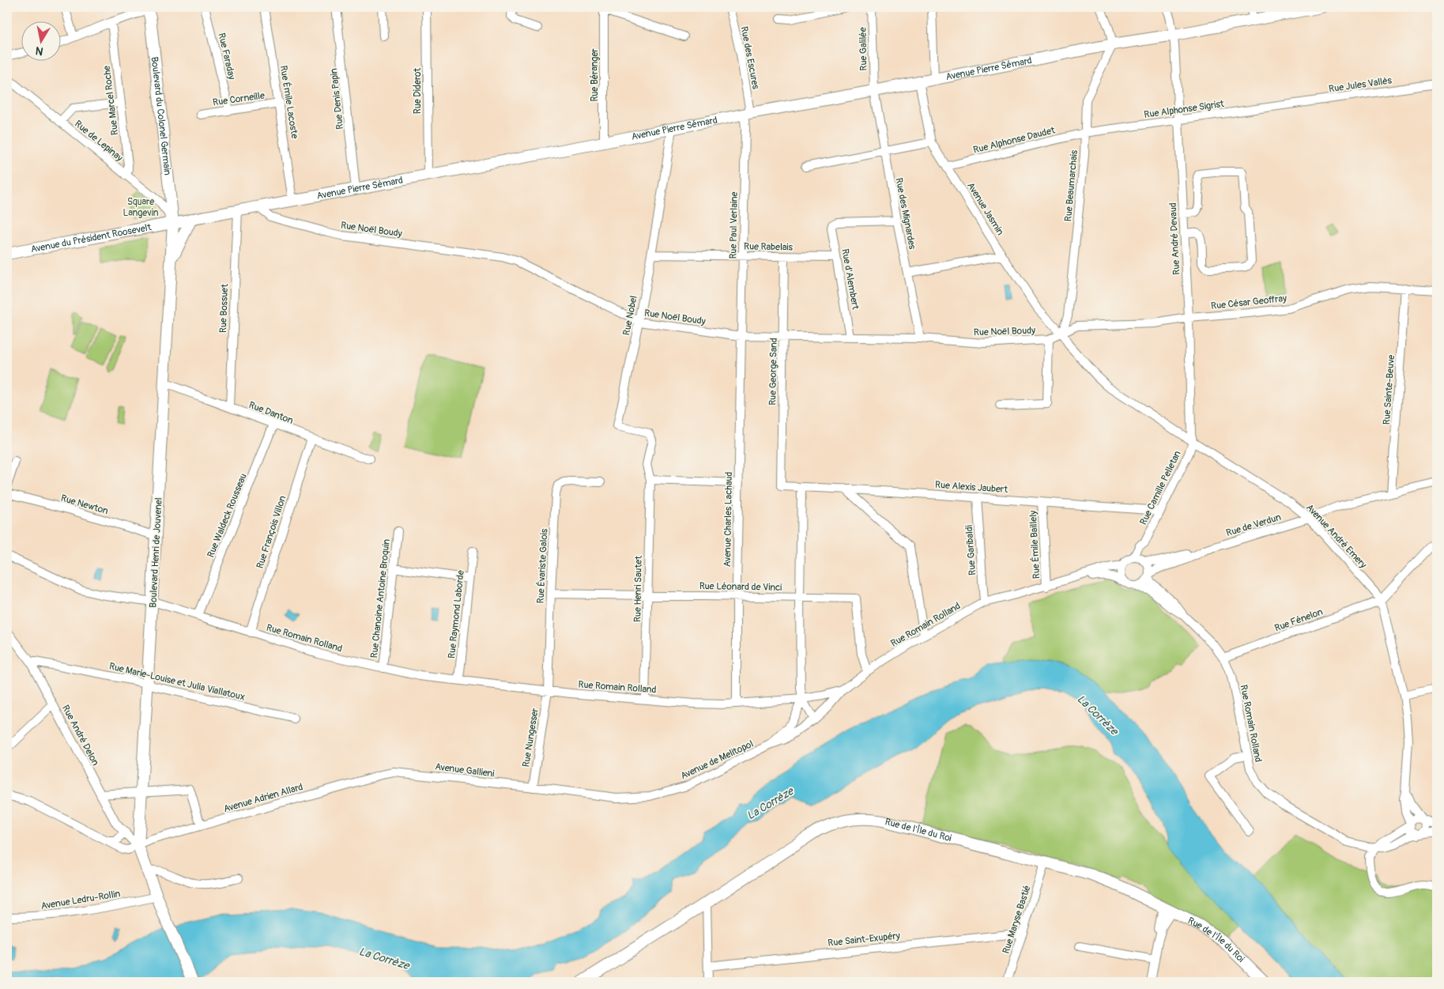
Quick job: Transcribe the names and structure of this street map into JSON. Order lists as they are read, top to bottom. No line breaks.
{"streets":{"main road":["Avenue Pierre Sémard","Boulevard du Colonel Germain","Avenue du Président Roosevelt","Boulevard Henri de Jouvenel","Rue de l'Île du Roi"],"street":["Rue Galilée","Rue Faraday","Rue des Escures","Rue Béranger","Rue Jules Vallès","Rue Diderot","Rue Corneille","Rue Denis Papin","Rue Marcel Roche","Rue Émile Lacoste","Rue Alphonse Sigrist","Rue Alphonse Daudet","Rue de Lepinay","Rue Beaumarchais","Avenue Jasmin","Rue des Mignardes","Rue Paul Verlaine","Rue Noël Boudy","Rue André Devaud","Rue Rabelais","Rue d'Alembert","Rue César Geoffray","Rue Bossuet","Rue Nobel","Rue George Sand","Rue Sainte-Beuve","Rue Danton","Rue Alexis Jaubert","Rue Camille Pelletan","Rue Newton","Rue Waldeck Rousseau","Avenue Charles Lachaud","Rue de Verdun","Rue François Villon","Avenue André Emery","Rue Émile Baillely","Rue Garibaldi","Rue Évariste Galois","Rue Léonard de Vinci","Rue Henri Sautet","Rue Chanoine Antoine Broquin","Rue Raymond Laborde","Rue Fénelon","Rue Romain Rolland","Rue Marie-Louise et Julia Viallatoux","Rue André Delon","Rue Nungesser","Avenue de Melitopol","Avenue Gallieni","Avenue Adrien Allard","Avenue Ledru-Rollin","Rue Maryse Bastié","Rue Saint-Exupéry"]},"crossings":[["Rue Galilée","Avenue Pierre Sémard"],["Rue Galilée","Rue des Mignardes"],["Rue Faraday","Rue Corneille"],["Rue des Escures","Avenue Pierre Sémard"],["Rue des Escures","Rue Paul Verlaine"],["Avenue Pierre Sémard","Rue Béranger"],["Avenue Pierre Sémard","Rue Diderot"],["Avenue Pierre Sémard","Rue Denis Papin"],["Avenue Pierre Sémard","Rue Émile Lacoste"],["Avenue Pierre Sémard","Boulevard du Colonel Germain"],["Avenue Pierre Sémard","Rue de Lepinay"],["Avenue Pierre Sémard","Rue Beaumarchais"],["Avenue Pierre Sémard","Avenue Jasmin"],["Avenue Pierre Sémard","Rue des Mignardes"],["Avenue Pierre Sémard","Rue Paul Verlaine"],["Avenue Pierre Sémard","Rue Noël Boudy"],["Avenue Pierre Sémard","Avenue du Président Roosevelt"],["Avenue Pierre Sémard","Rue André Devaud"],["Avenue Pierre Sémard","Rue Bossuet"],["Avenue Pierre Sémard","Rue Nobel"],["Avenue Pierre Sémard","Boulevard Henri de Jouvenel"],["Rue Jules Vallès","Rue Alphonse Sigrist"],["Rue Corneille","Rue Émile Lacoste"],["Rue Marcel Roche","Rue de Lepinay"],["Rue Alphonse Sigrist","Rue Alphonse Daudet"],["Rue Alphonse Sigrist","Rue Beaumarchais"],["Rue Alphonse Sigrist","Rue André Devaud"],["Boulevard du Colonel Germain","Rue de Lepinay"],["Boulevard du Colonel Germain","Avenue du Président Roosevelt"],["Boulevard du Colonel Germain","Boulevard Henri de Jouvenel"],["Rue Alphonse Daudet","Rue Beaumarchais"],["Rue Alphonse Daudet","Avenue Jasmin"],["Rue de Lepinay","Avenue du Président Roosevelt"],["Rue de Lepinay","Boulevard Henri de Jouvenel"],["Rue Beaumarchais","Avenue Jasmin"],["Rue Beaumarchais","Rue Noël Boudy"],["Rue Beaumarchais","Rue César Geoffray"],["Rue Beaumarchais","Avenue André Emery"],["Avenue Jasmin","Rue Noël Boudy"],["Avenue Jasmin","Rue César Geoffray"],["Avenue Jasmin","Avenue André Emery"],["Rue des Mignardes","Rue Noël Boudy"],["Rue des Mignardes","Rue d'Alembert"],["Rue Paul Verlaine","Rue Noël Boudy"],["Rue Paul Verlaine","Rue Rabelais"],["Rue Paul Verlaine","Avenue Charles Lachaud"],["Rue Noël Boudy","Rue d'Alembert"],["Rue Noël Boudy","Rue César Geoffray"],["Rue Noël Boudy","Rue Nobel"],["Rue Noël Boudy","Rue George Sand"],["Rue Noël Boudy","Avenue Charles Lachaud"],["Rue Noël Boudy","Avenue André Emery"],["Avenue du Président Roosevelt","Boulevard Henri de Jouvenel"],["Rue André Devaud","Rue César Geoffray"],["Rue André Devaud","Rue Camille Pelletan"],["Rue André Devaud","Avenue André Emery"],["Rue Rabelais","Rue d'Alembert"],["Rue Rabelais","Rue Nobel"],["Rue Rabelais","Rue George Sand"],["Rue César Geoffray","Rue Sainte-Beuve"],["Rue César Geoffray","Avenue André Emery"],["Rue Bossuet","Rue Danton"],["Rue Nobel","Rue Henri Sautet"],["Rue George Sand","Rue Alexis Jaubert"],["Rue Sainte-Beuve","Rue de Verdun"],["Rue Danton","Rue Waldeck Rousseau"],["Rue Danton","Rue François Villon"],["Rue Danton","Boulevard Henri de Jouvenel"],["Rue Alexis Jaubert","Rue Camille Pelletan"],["Rue Alexis Jaubert","Rue Émile Baillely"],["Rue Alexis Jaubert","Rue Garibaldi"],["Rue Camille Pelletan","Rue de Verdun"],["Rue Camille Pelletan","Avenue André Emery"],["Rue Camille Pelletan","Rue Romain Rolland"],["Rue Newton","Boulevard Henri de Jouvenel"],["Rue Waldeck Rousseau","Rue Romain Rolland"],["Avenue Charles Lachaud","Rue Léonard de Vinci"],["Avenue Charles Lachaud","Rue Romain Rolland"],["Rue de Verdun","Avenue André Emery"],["Rue de Verdun","Rue Romain Rolland"],["Rue François Villon","Rue Romain Rolland"],["Avenue André Emery","Rue Fénelon"],["Avenue André Emery","Rue Romain Rolland"],["Rue Émile Baillely","Rue Romain Rolland"],["Rue Garibaldi","Rue Romain Rolland"],["Boulevard Henri de Jouvenel","Rue Romain Rolland"],["Boulevard Henri de Jouvenel","Rue Marie-Louise et Julia Viallatoux"],["Boulevard Henri de Jouvenel","Rue André Delon"],["Boulevard Henri de Jouvenel","Avenue Adrien Allard"],["Rue Évariste Galois","Rue Léonard de Vinci"],["Rue Évariste Galois","Rue Romain Rolland"],["Rue Évariste Galois","Rue Nungesser"],["Rue Léonard de Vinci","Rue Henri Sautet"],["Rue Léonard de Vinci","Rue Romain Rolland"],["Rue Henri Sautet","Rue Romain Rolland"],["Rue Chanoine Antoine Broquin","Rue Romain Rolland"],["Rue Raymond Laborde","Rue Romain Rolland"],["Rue Fénelon","Rue Romain Rolland"],["Rue Romain Rolland","Rue Nungesser"],["Rue Romain Rolland","Avenue de Melitopol"],["Rue Marie-Louise et Julia Viallatoux","Rue André Delon"],["Rue André Delon","Avenue Adrien Allard"],["Rue Nungesser","Avenue de Melitopol"],["Rue Nungesser","Avenue Gallieni"],["Avenue de Melitopol","Avenue Gallieni"],["Avenue Gallieni","Avenue Adrien Allard"],["Rue de l'Île du Roi","Rue Maryse Bastié"],["Rue Maryse Bastié","Rue Saint-Exupéry"]],"water":["La Corrèze"],"parks":["Square Langevin"],"north":"bottom"}
